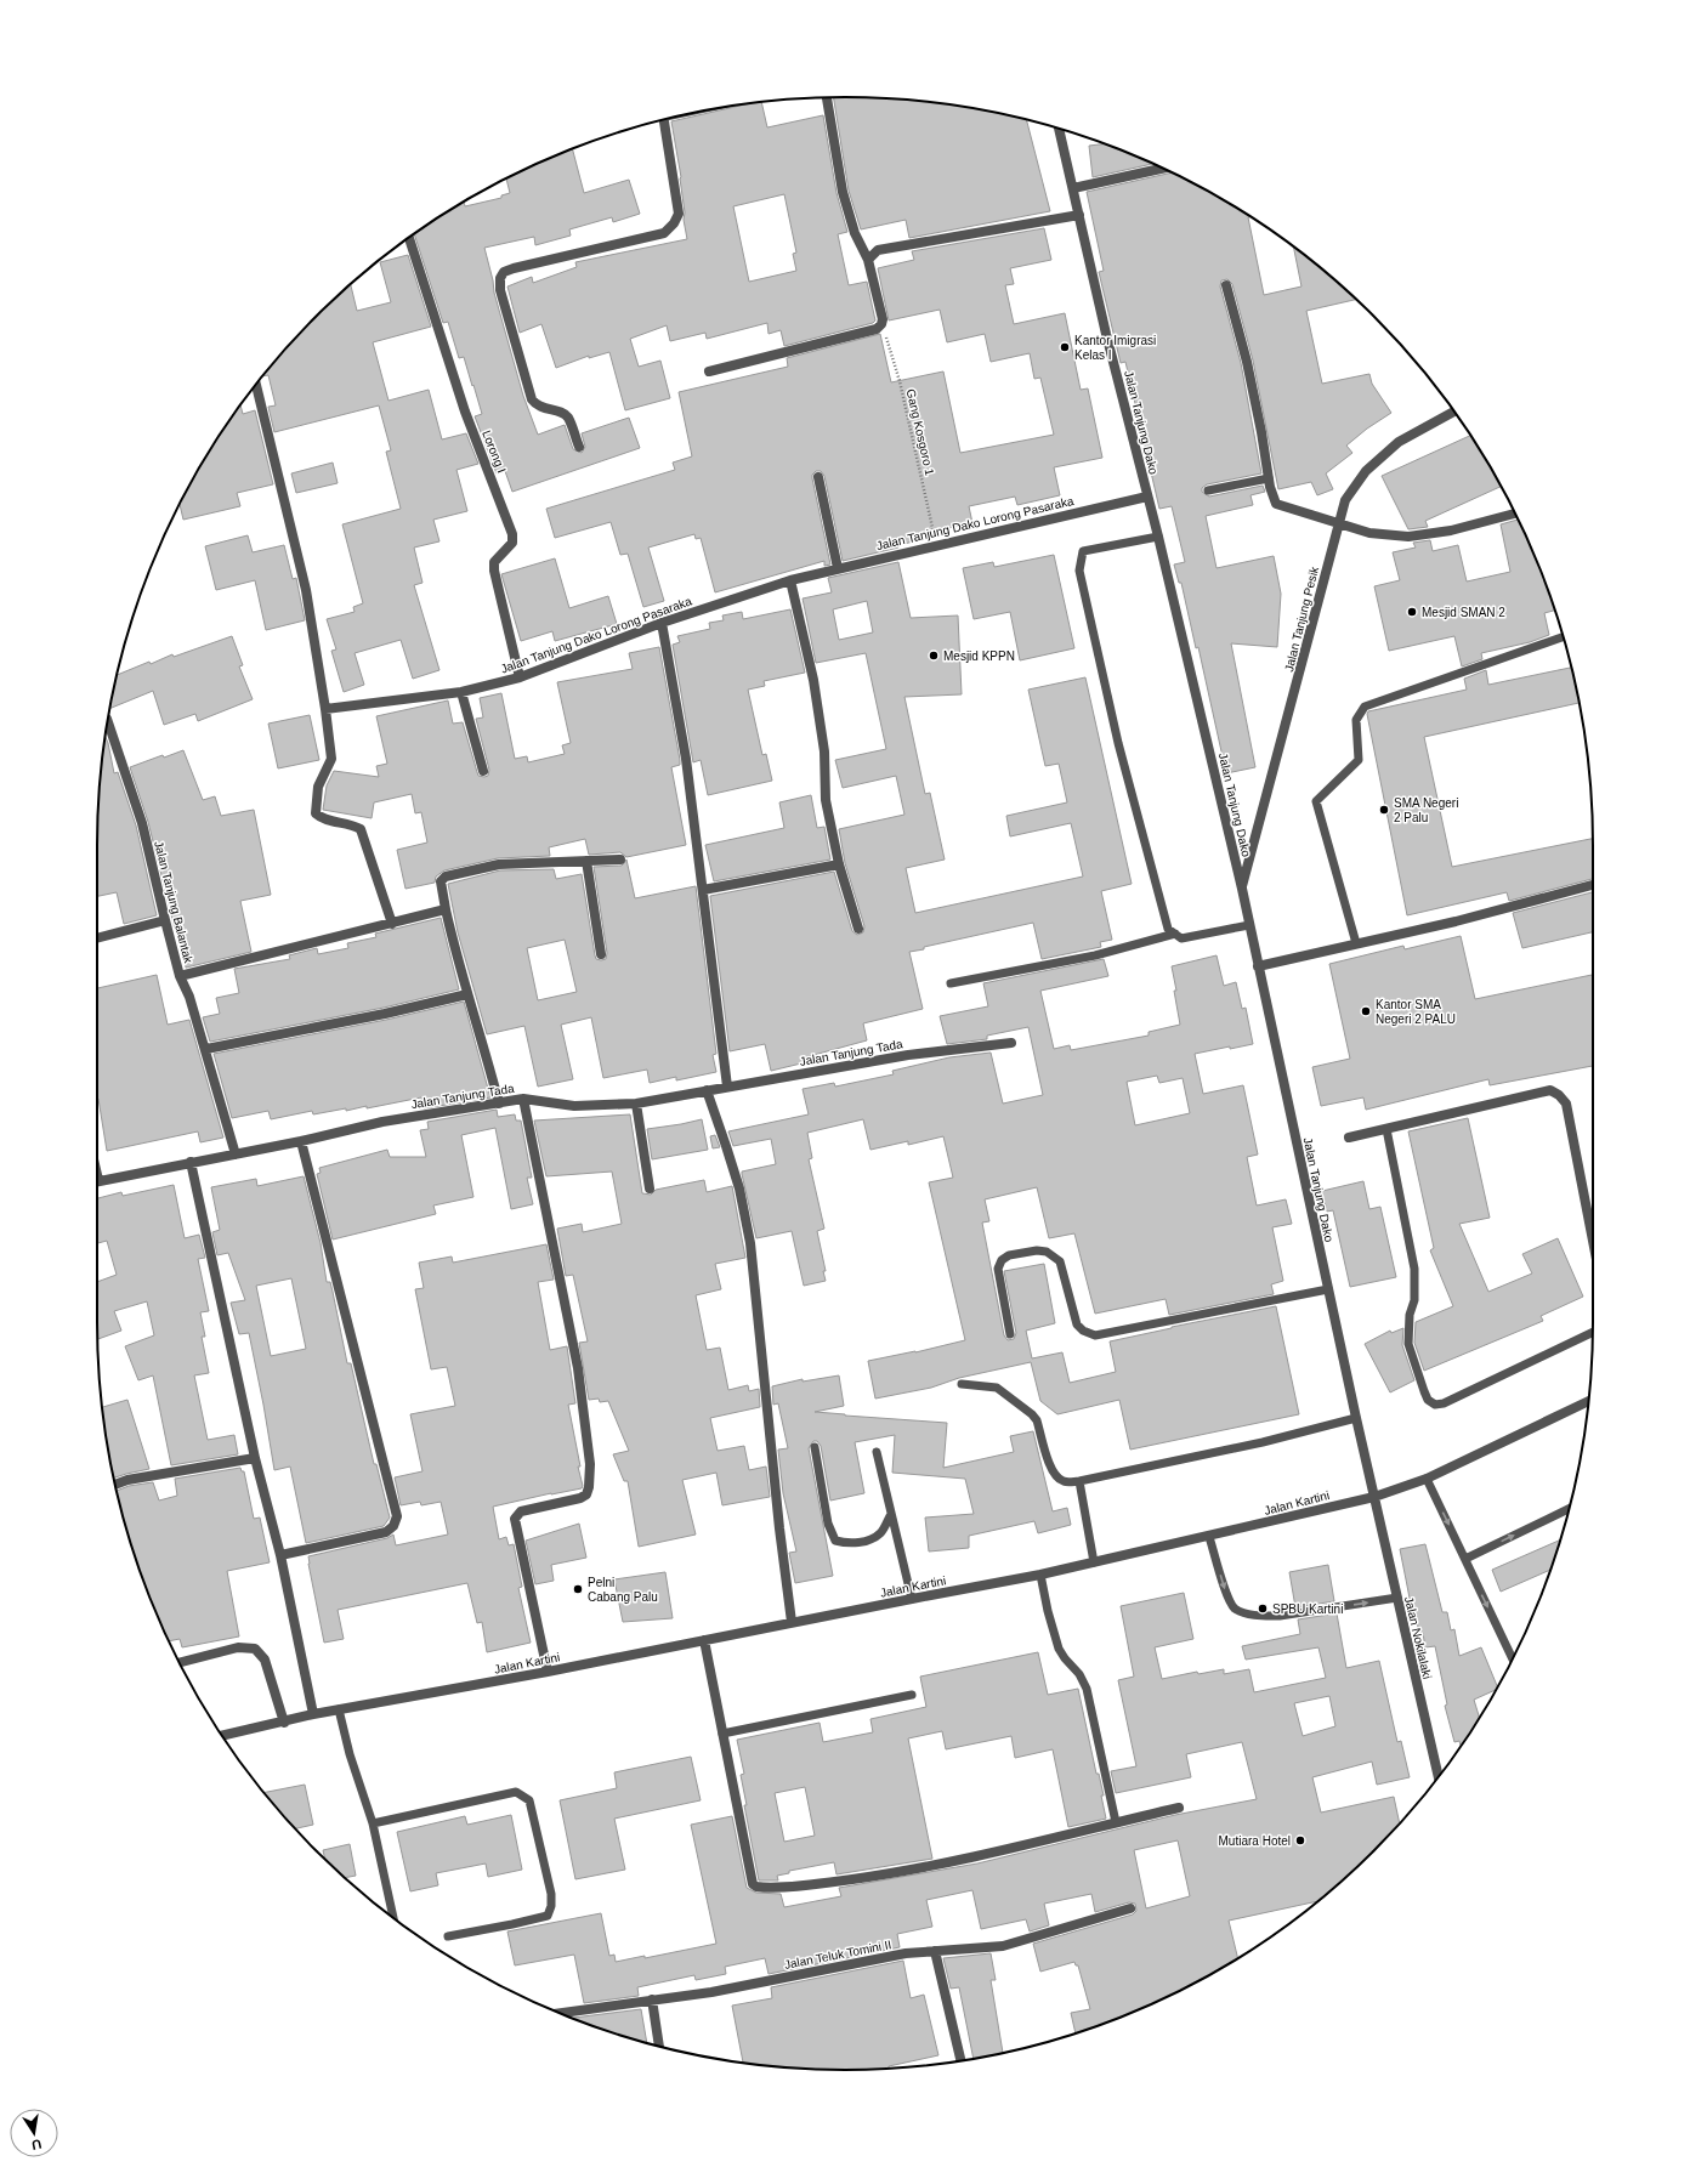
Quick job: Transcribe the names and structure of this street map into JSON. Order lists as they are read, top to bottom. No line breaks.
{"streets":{"street":["Jalan Tanjung Dako","Lorong I","Jalan Tanjung Dako Lorong Pasaraka","Jalan Tanjung Pesik","Jalan Tanjung Balantak","Jalan Tanjung Tada","Jalan Kartini","Jalan Nokilalaki","Jalan Teluk Tomini II"],"path":["Gang Kosgoro 1"]},"crossings":[["Jalan Tanjung Dako","Jalan Tanjung Dako Lorong Pasaraka"],["Jalan Tanjung Dako","Jalan Tanjung Pesik"],["Jalan Tanjung Dako","Jalan Kartini"],["Jalan Tanjung Dako","Jalan Nokilalaki"],["Gang Kosgoro 1","Jalan Tanjung Dako Lorong Pasaraka"],["Lorong I","Jalan Tanjung Dako Lorong Pasaraka"],["Jalan Tanjung Balantak","Jalan Tanjung Tada"],["Jalan Kartini","Jalan Nokilalaki"]],"places":["Kantor Imigrasi Kelas I","Mesjid SMAN 2","Mesjid KPPN","SMA Negeri 2 Palu","Kantor SMA Negeri 2 PALU","Pelni Cabang Palu","SPBU Kartini","Mutiara Hotel"],"north":"bottom"}
